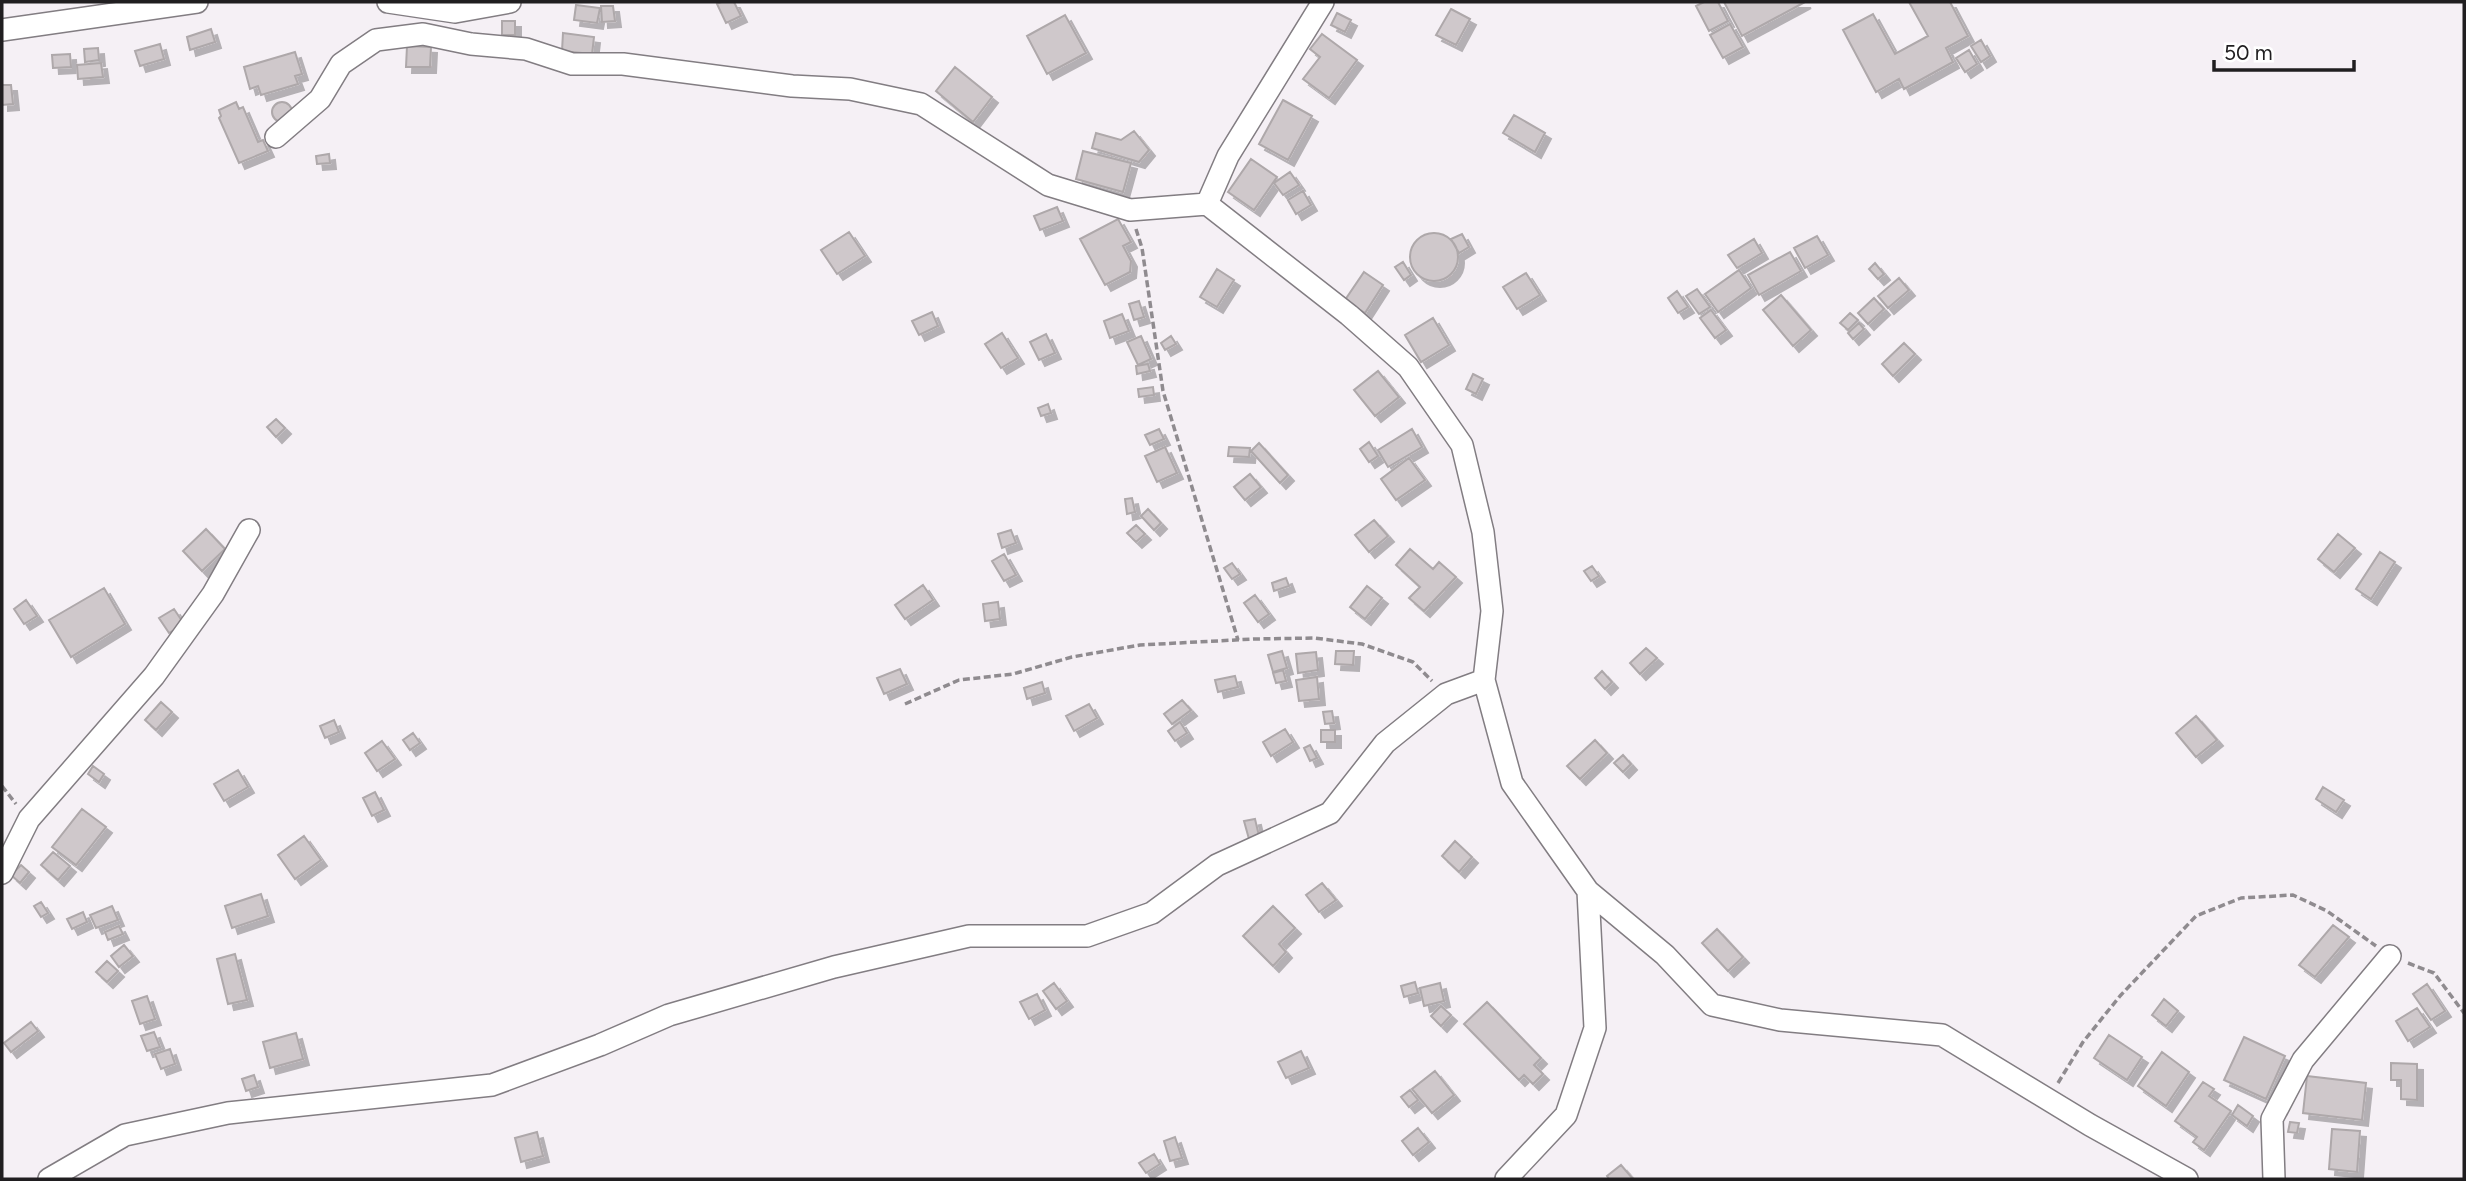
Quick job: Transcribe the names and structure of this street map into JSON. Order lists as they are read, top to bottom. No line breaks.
{"scale_bar":"50 m"}
